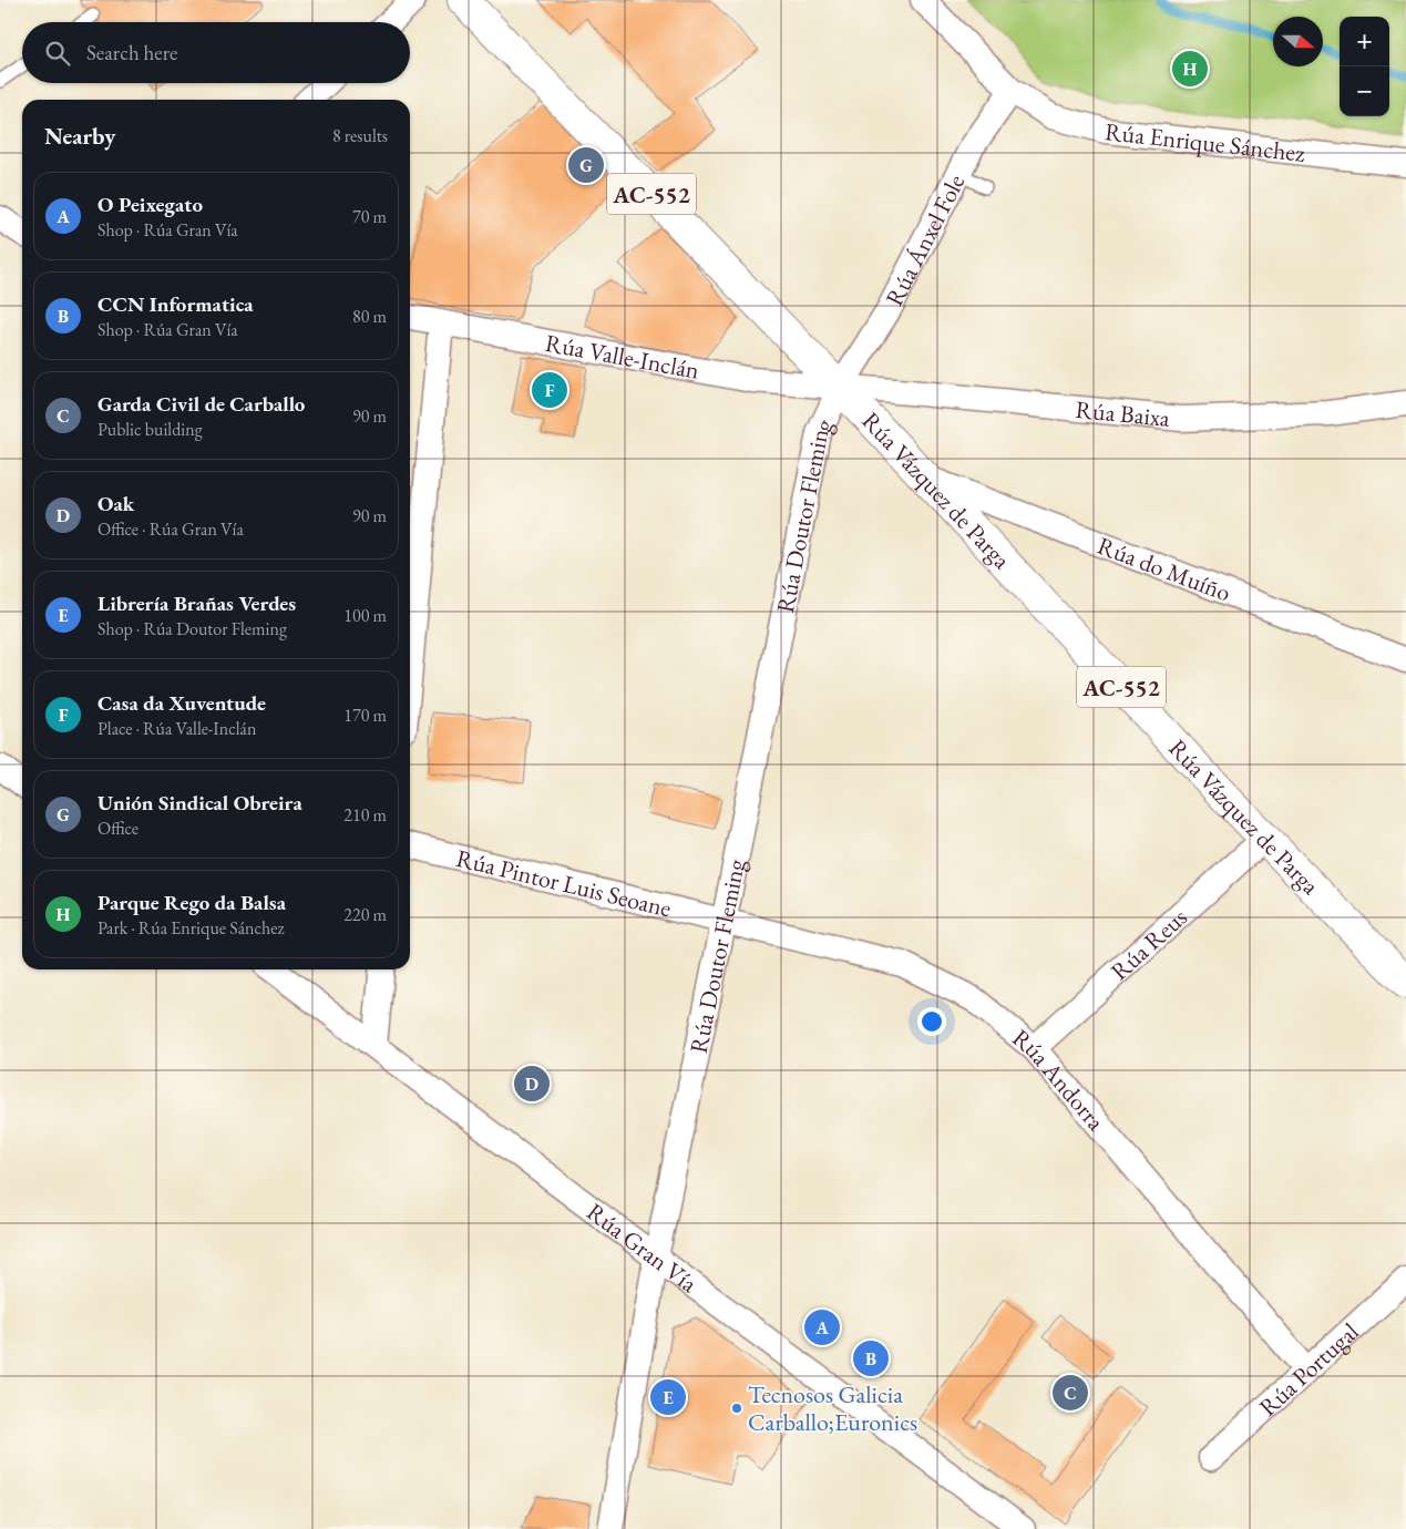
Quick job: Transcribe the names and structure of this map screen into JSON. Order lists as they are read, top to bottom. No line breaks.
{"streets":{"main road":["AC-552","Rúa Vázquez de Parga"],"street":["Rúa Enrique Sánchez","Rúa Ánxel Fole","Rúa Valle-Inclán","Rúa Baixa","Rúa Doutor Fleming","Rúa do Muíño","Rúa Pintor Luis Seoane","Rúa Reus","Rúa Andorra","Rúa Gran Vía","Rúa Portugal"]},"crossings":[["Rúa Enrique Sánchez","Rúa Ánxel Fole"],["Rúa Ánxel Fole","Rúa Valle-Inclán"],["Rúa Ánxel Fole","Rúa Baixa"],["Rúa Ánxel Fole","Rúa Vázquez de Parga"],["Rúa Ánxel Fole","Rúa Doutor Fleming"],["Rúa Valle-Inclán","Rúa Baixa"],["Rúa Valle-Inclán","Rúa Vázquez de Parga"],["Rúa Valle-Inclán","Rúa Doutor Fleming"],["Rúa Baixa","Rúa Vázquez de Parga"],["Rúa Baixa","Rúa Doutor Fleming"],["Rúa Vázquez de Parga","Rúa Doutor Fleming"],["Rúa Vázquez de Parga","Rúa do Muíño"],["Rúa Vázquez de Parga","Rúa Reus"],["Rúa Doutor Fleming","Rúa Pintor Luis Seoane"],["Rúa Doutor Fleming","Rúa Andorra"],["Rúa Doutor Fleming","Rúa Gran Vía"],["Rúa Pintor Luis Seoane","Rúa Andorra"],["Rúa Reus","Rúa Andorra"],["Rúa Andorra","Rúa Portugal"]],"places":["Tecnosos Galicia Carballo;Euronics"],"north":"right","page":{"map_buttons":["+","−"],"search":"Search here","pins":["H","G","F","D","A","B","C","E"],"heading":["Nearby","8 results"],"list":[{"mark":"A","name":"O Peixegato","note":"Shop · Rúa Gran Vía","value":"70 m"},{"mark":"B","name":"CCN Informatica","note":"Shop · Rúa Gran Vía","value":"80 m"},{"mark":"C","name":"Garda Civil de Carballo","note":"Public building","value":"90 m"},{"mark":"D","name":"Oak","note":"Office · Rúa Gran Vía","value":"90 m"},{"mark":"E","name":"Librería Brañas Verdes","note":"Shop · Rúa Doutor Fleming","value":"100 m"},{"mark":"F","name":"Casa da Xuventude","note":"Place · Rúa Valle-Inclán","value":"170 m"},{"mark":"G","name":"Unión Sindical Obreira","note":"Office","value":"210 m"},{"mark":"H","name":"Parque Rego da Balsa","note":"Park · Rúa Enrique Sánchez","value":"220 m"}]}}
